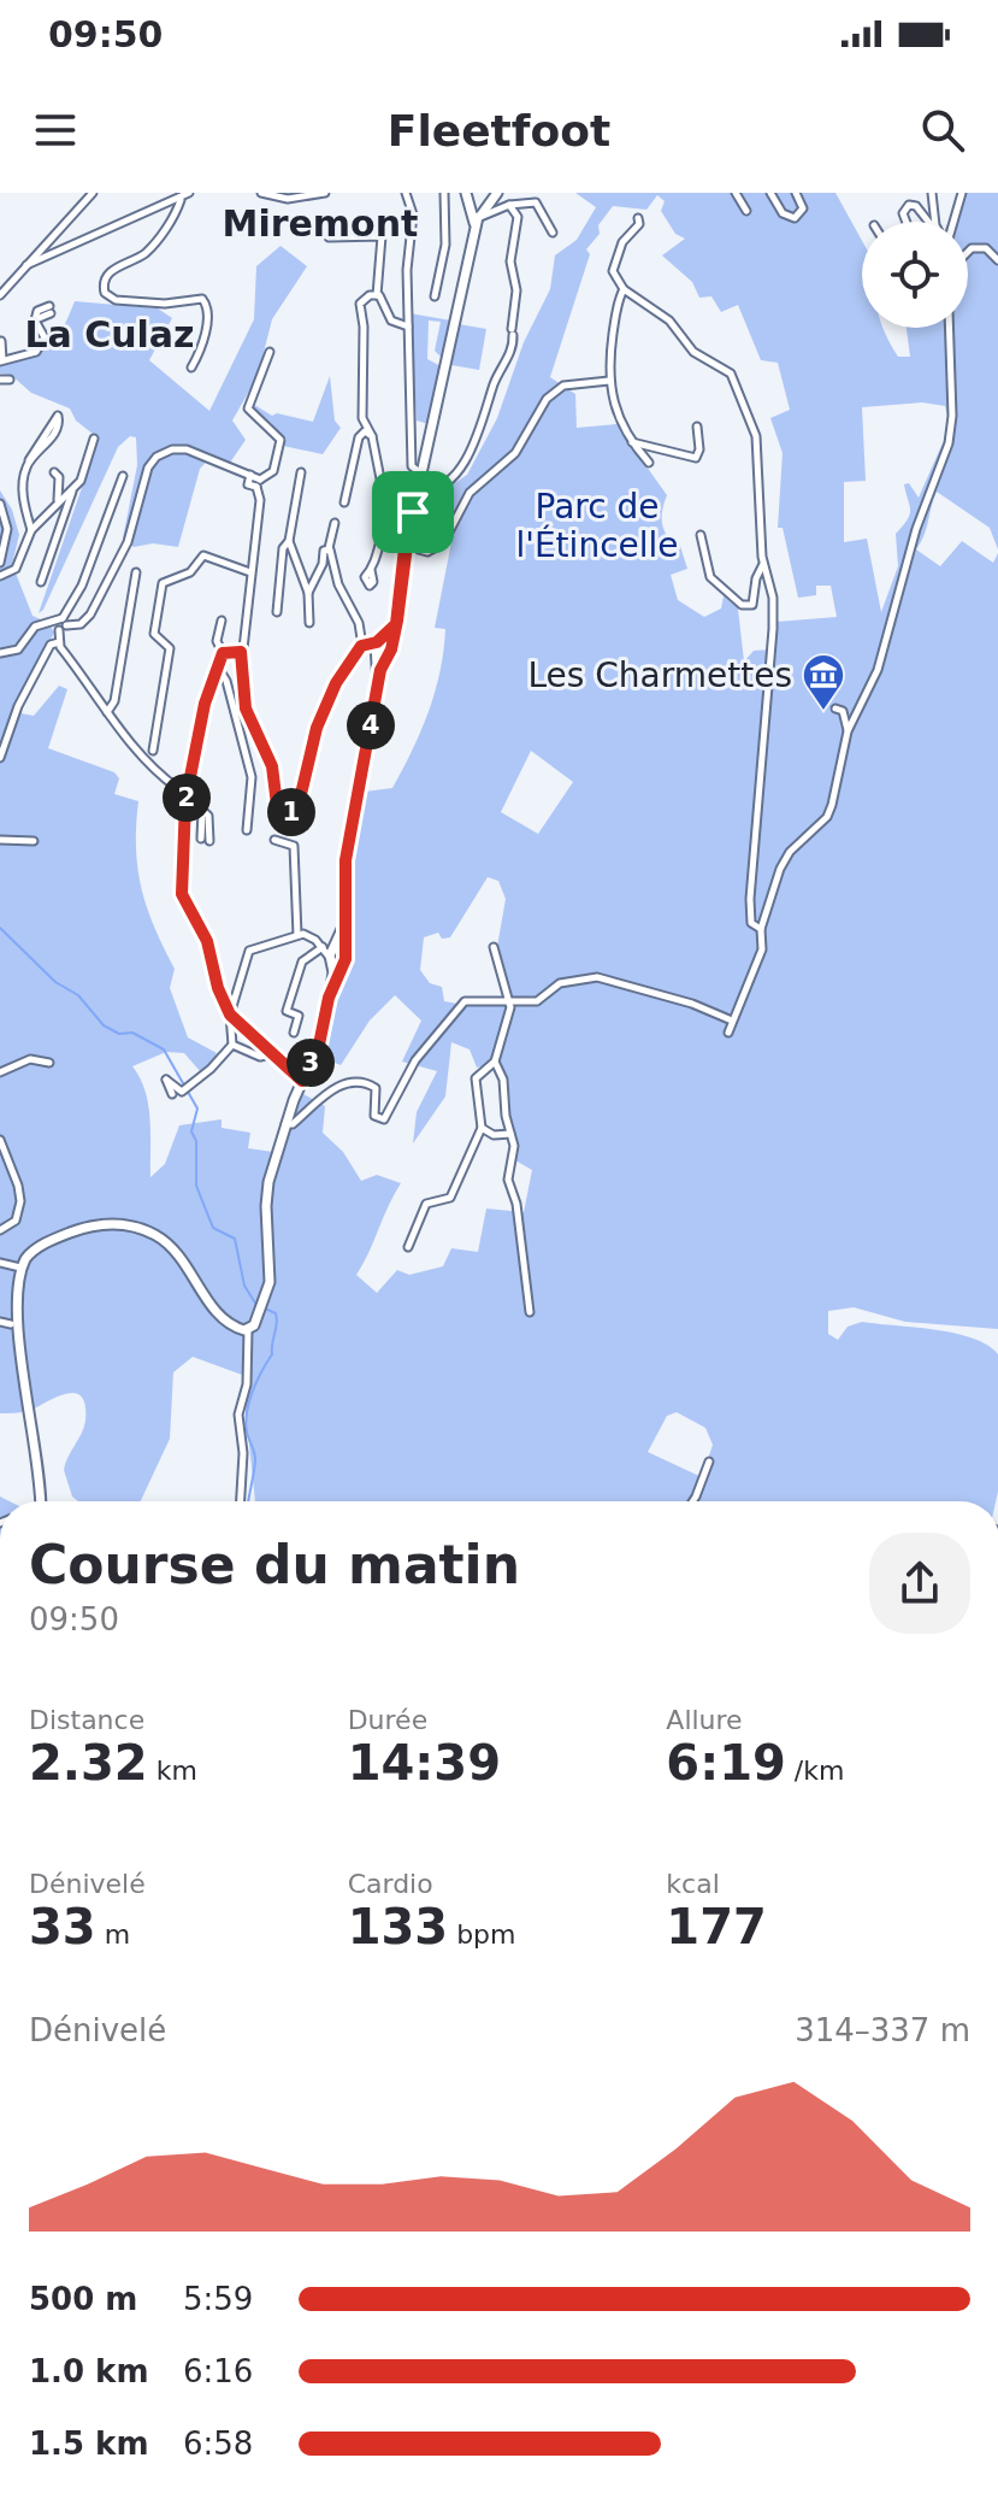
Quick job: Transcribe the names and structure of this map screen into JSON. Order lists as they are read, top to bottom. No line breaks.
{"districts":["Miremont","La Culaz"],"parks":["Parc de l'Étincelle"],"places":{"museum":["Les Charmettes"]},"page":{"status":"09:50","header":"Fleetfoot","pins":["4","2","1","3"],"heading":["Course du matin","09:50"],"stats":[["Distance","2.32 km"],["Durée","14:39"],["Allure","6:19 /km"],["Dénivelé","33 m"],["Cardio","133 bpm"],["kcal","177"]],"chart":["Dénivelé","314–337 m"],"list":[{"name":"500 m","note":"5:59"},{"name":"1.0 km","note":"6:16"},{"name":"1.5 km","note":"6:58"}]}}
